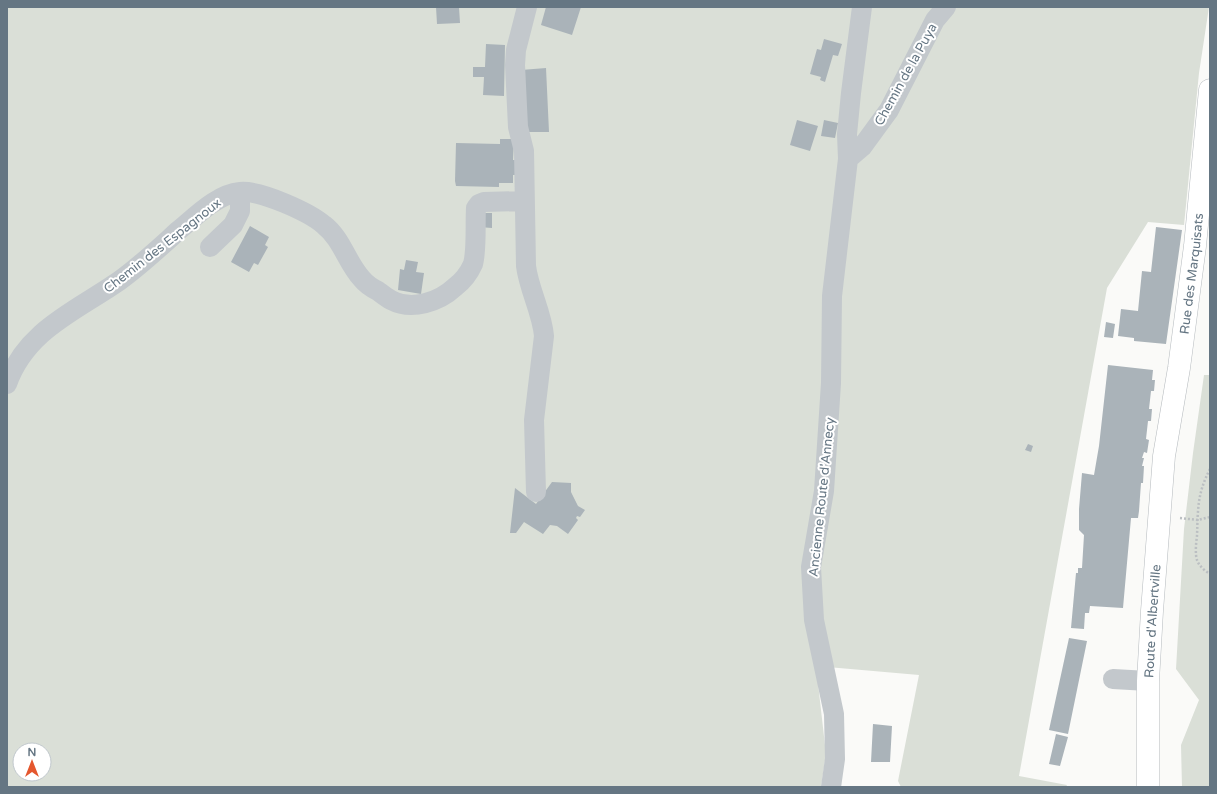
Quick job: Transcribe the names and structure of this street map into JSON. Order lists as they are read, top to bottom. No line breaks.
{"streets":{"main road":["Rue des Marquisats","Route d'Albertville"],"street":["Chemin de la Puya","Chemin des Espagnoux","Ancienne Route d'Annecy"]},"crossings":[["Chemin de la Puya","Ancienne Route d'Annecy"],["Rue des Marquisats","Route d'Albertville"]],"north":"top"}
